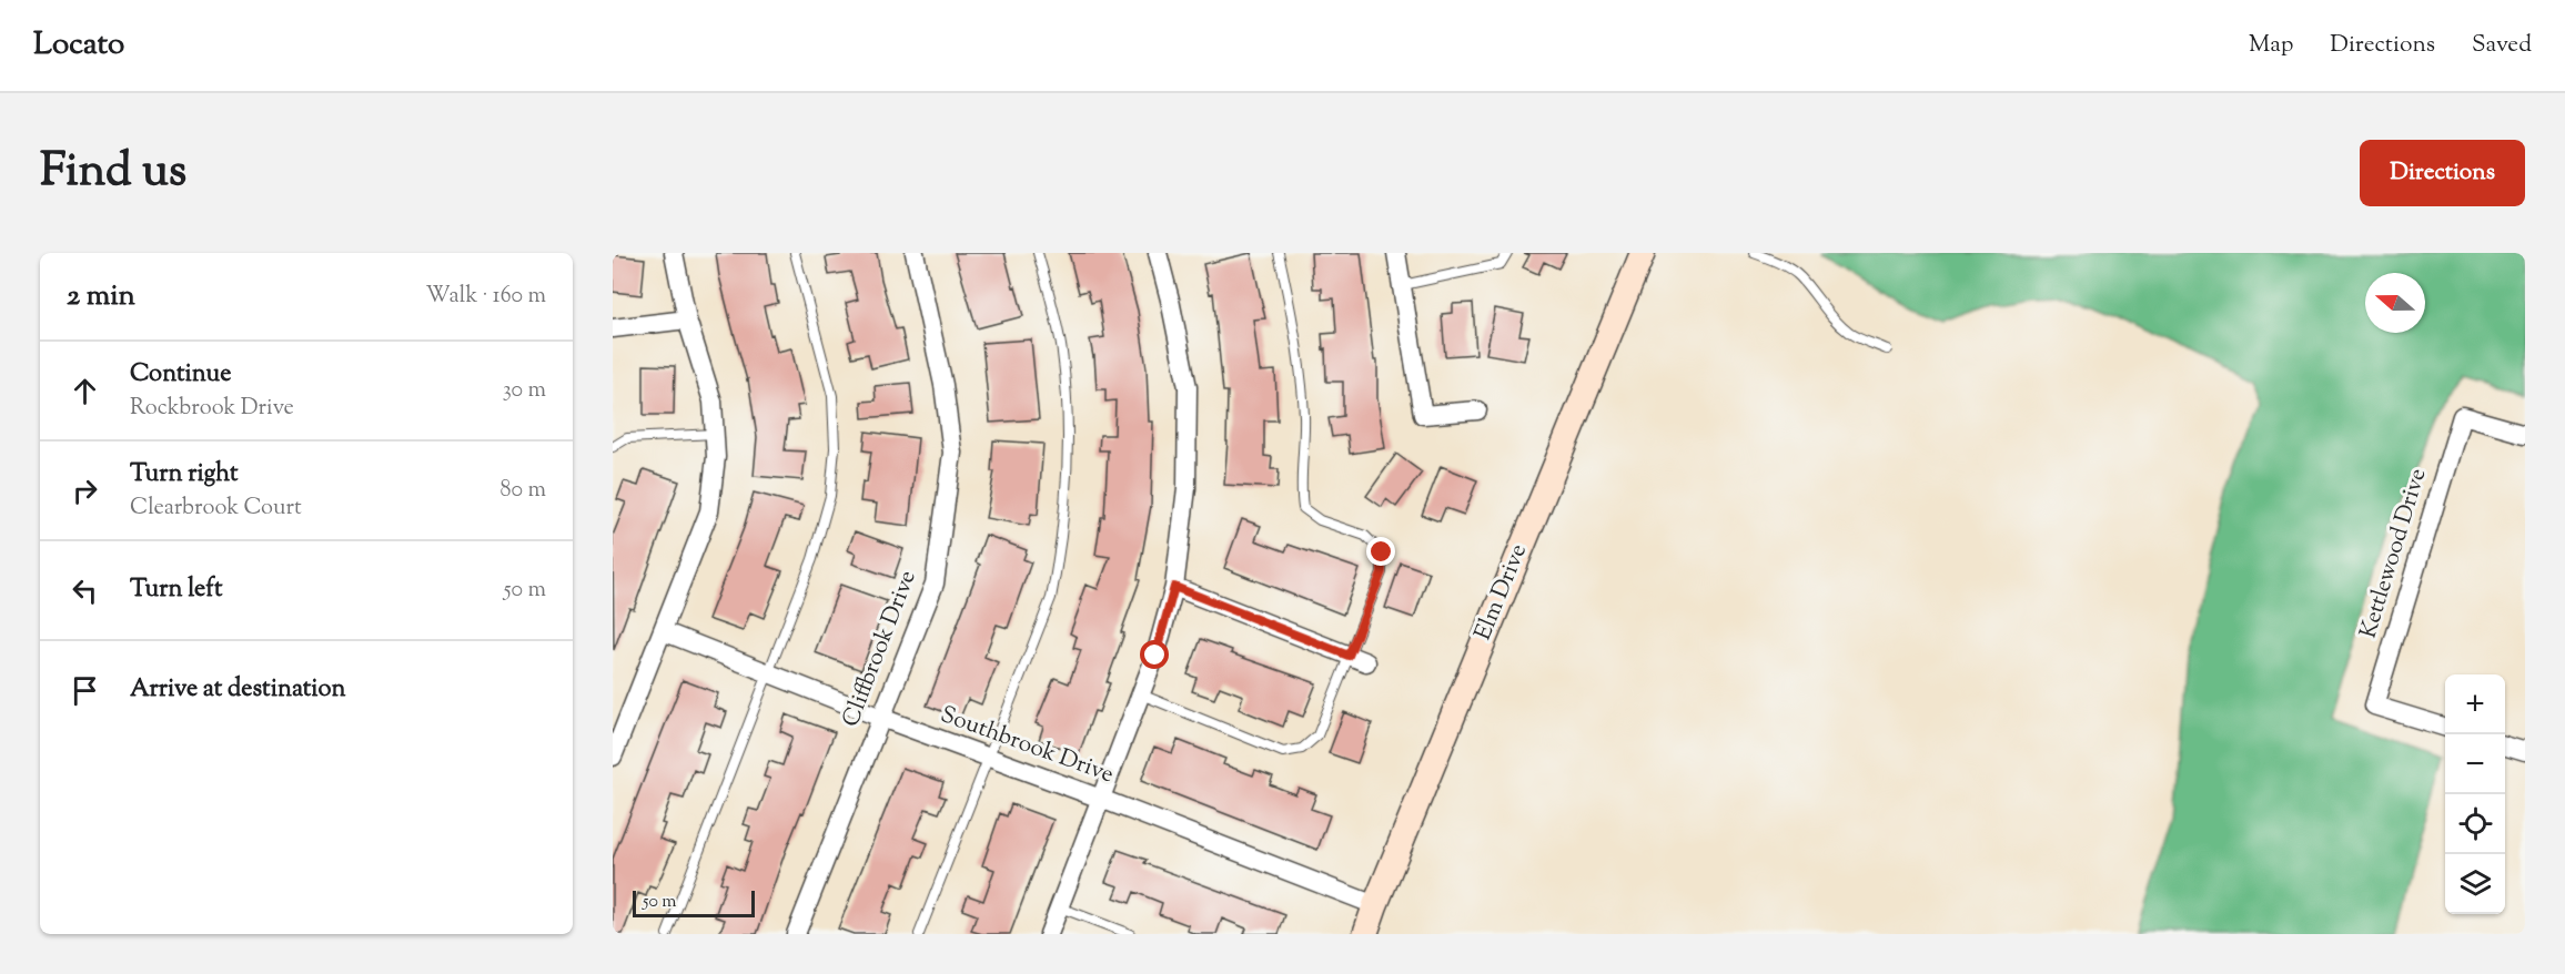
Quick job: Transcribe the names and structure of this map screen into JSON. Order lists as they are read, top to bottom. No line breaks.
{"streets":{"street":["Kettlewood Drive","Elm Drive","Cliffbrook Drive","Southbrook Drive"]},"crossings":[["Elm Drive","Southbrook Drive"],["Cliffbrook Drive","Southbrook Drive"]],"scale_bar":"50 m","north":"left","page":{"header":"Locato","nav":["Map","Directions","Saved"],"title":"Find us","buttons":"Directions","heading":["2 min","Walk · 160 m"],"list":[["Continue","Rockbrook Drive","30 m"],["Turn right","Clearbrook Court","80 m"],["Turn left","50 m"],"Arrive at destination"],"map_buttons":["+","−"],"scale":"50 m"}}
